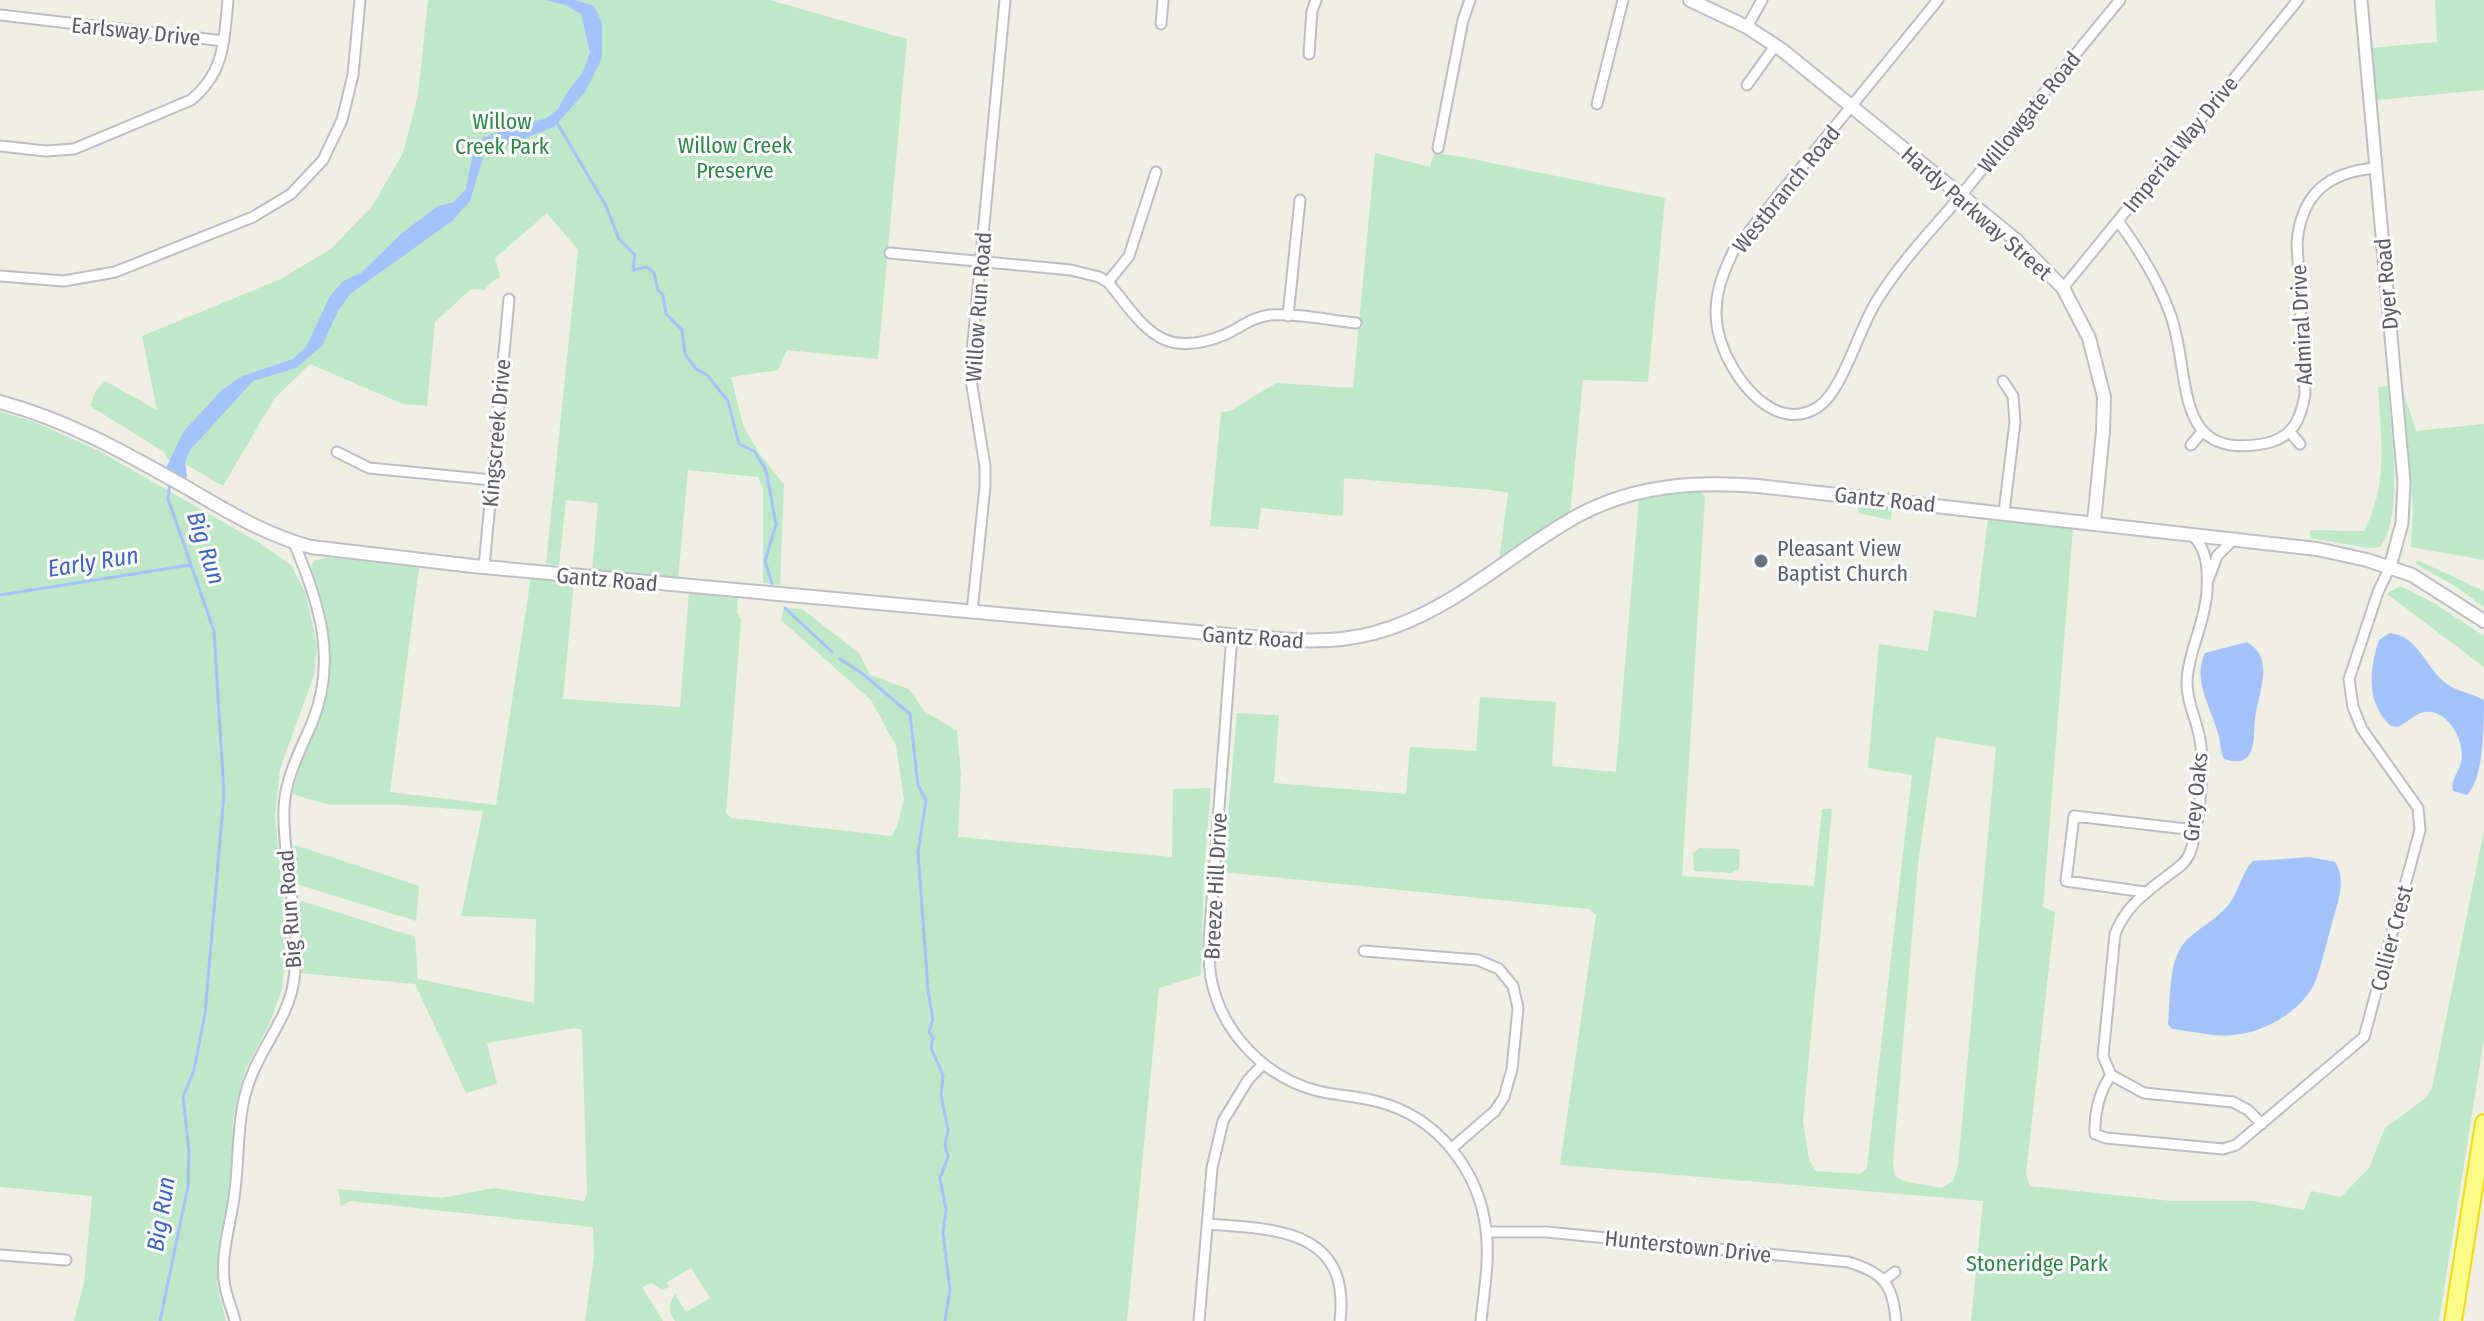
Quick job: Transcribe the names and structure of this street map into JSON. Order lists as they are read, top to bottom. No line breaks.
{"streets":{"main road":["Hardy Parkway Street","Gantz Road"],"street":["Earlsway Drive","Willowgate Road","Imperial Way Drive","Westbranch Road","Dyer Road","Willow Run Road","Admiral Drive","Kingscreek Drive","Grey Oaks","Breeze Hill Drive","Big Run Road","Collier Crest","Hunterstown Drive"]},"crossings":[["Willowgate Road","Westbranch Road"],["Willowgate Road","Hardy Parkway Street"],["Imperial Way Drive","Hardy Parkway Street"],["Westbranch Road","Hardy Parkway Street"],["Hardy Parkway Street","Gantz Road"],["Dyer Road","Admiral Drive"],["Dyer Road","Gantz Road"],["Dyer Road","Collier Crest"],["Willow Run Road","Gantz Road"],["Kingscreek Drive","Gantz Road"],["Gantz Road","Grey Oaks"],["Gantz Road","Breeze Hill Drive"],["Gantz Road","Big Run Road"],["Gantz Road","Collier Crest"],["Grey Oaks","Collier Crest"],["Breeze Hill Drive","Hunterstown Drive"]],"water":["Big Run","Early Run"],"parks":["Willow Creek Park","Willow Creek Preserve","Stoneridge Park"],"places":["Pleasant View Baptist Church"]}
